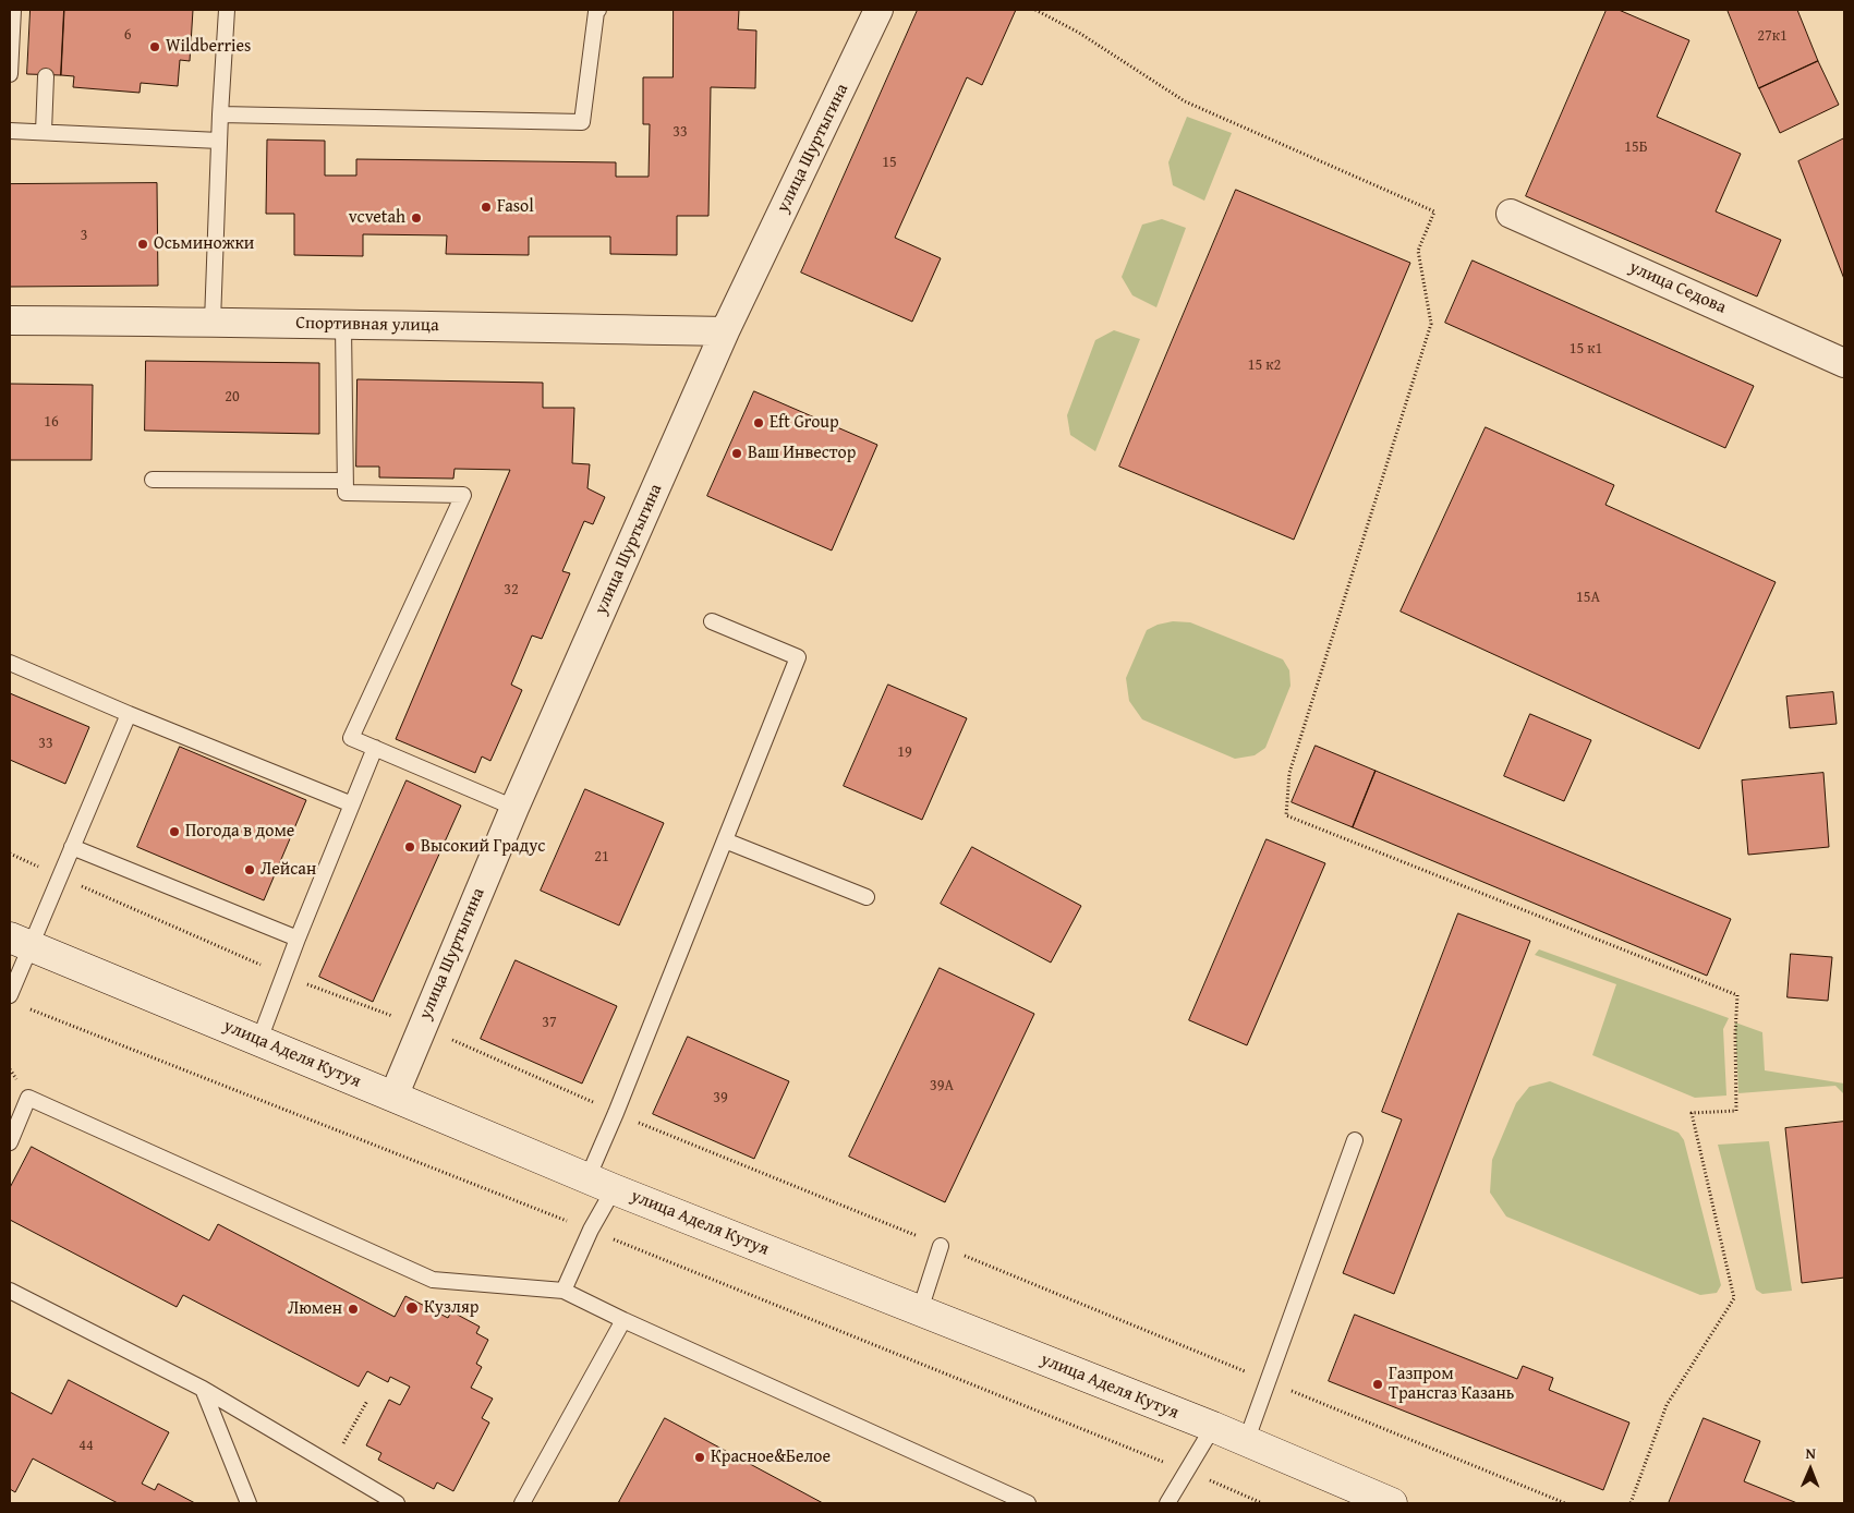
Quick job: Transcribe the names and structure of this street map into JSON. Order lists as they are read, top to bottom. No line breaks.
{"streets":{"main road":["улица Аделя Кутуя"],"street":["улица Шуртыгина","улица Седова","Спортивная улица"]},"crossings":[["улица Шуртыгина","Спортивная улица"],["улица Шуртыгина","улица Аделя Кутуя"]],"places":["Wildberries","Fasol","vcvetah","Осьминожки","Eft Group","Ваш Инвестор","Погода в доме","Высокий Градус","Лейсан","Кузляр","Люмен","Газпром Трансгаз Казань","Красное&Белое"],"house_numbers":["6","27к1","33","15Б","15","3","15 к1","15 к2","20","16","32","15А","33","19","21","37","39А","39","44"],"north":"top"}
